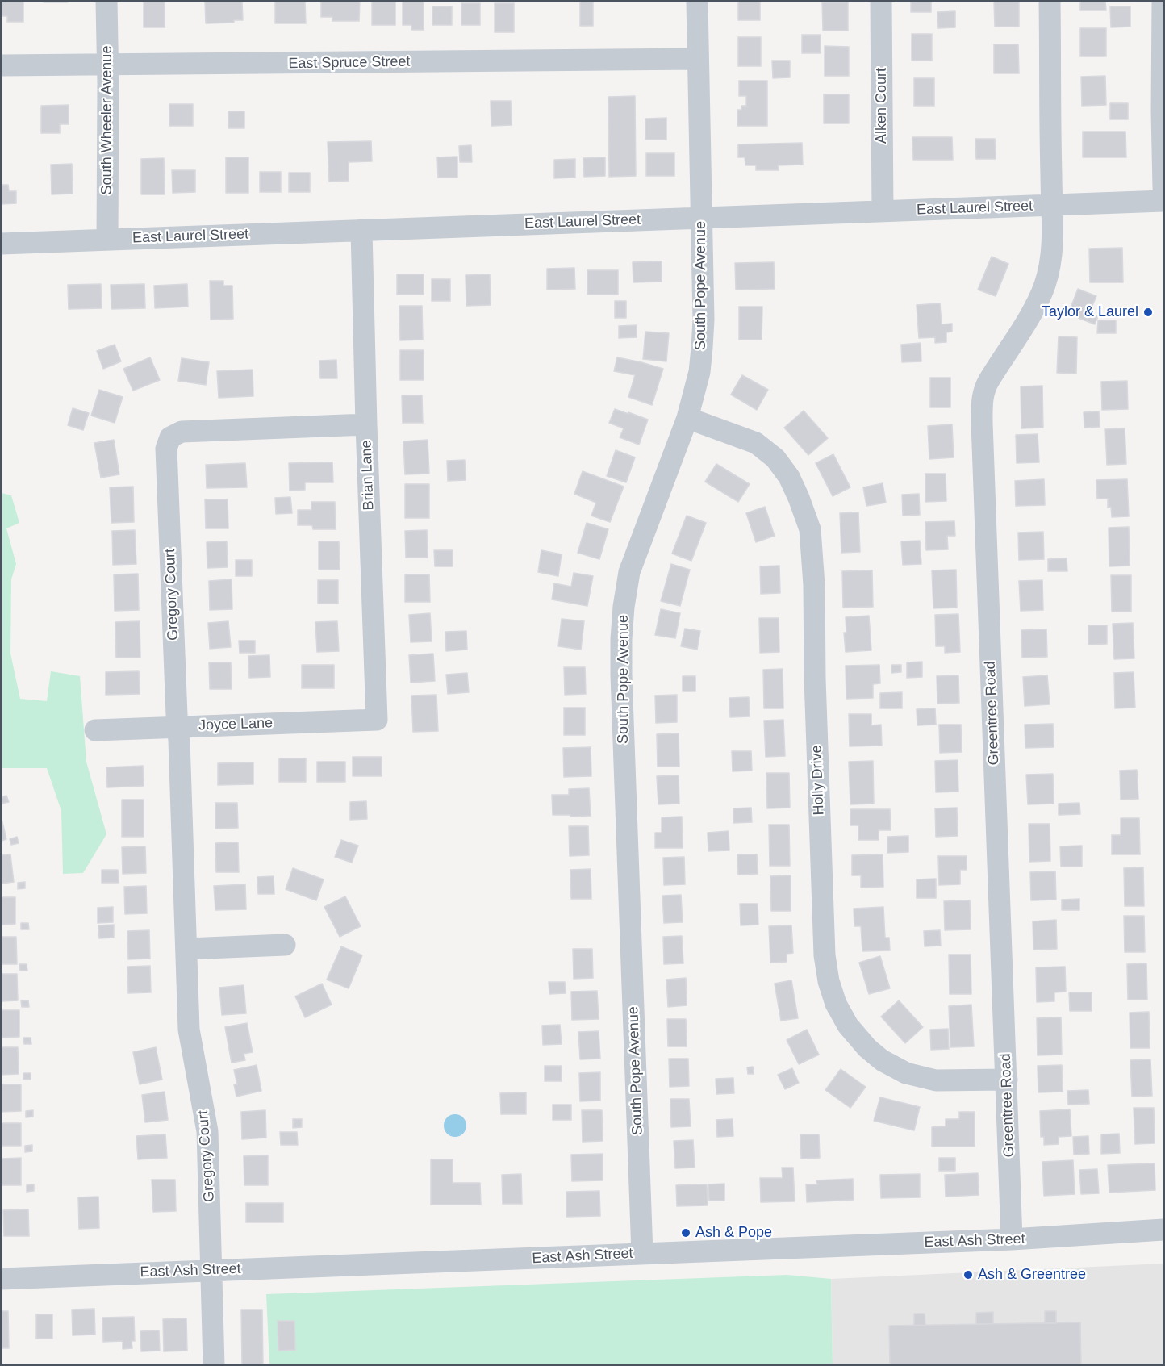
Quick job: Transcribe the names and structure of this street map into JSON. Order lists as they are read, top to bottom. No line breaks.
{"streets":{"street":["East Spruce Street","Alken Court","South Wheeler Avenue","East Laurel Street","South Pope Avenue","Brian Lane","Gregory Court","Greentree Road","Joyce Lane","Holly Drive","East Ash Street"]},"crossings":[["East Spruce Street","South Wheeler Avenue"],["East Spruce Street","South Pope Avenue"],["Alken Court","East Laurel Street"],["South Wheeler Avenue","East Laurel Street"],["East Laurel Street","South Pope Avenue"],["East Laurel Street","Brian Lane"],["East Laurel Street","Greentree Road"],["South Pope Avenue","Holly Drive"],["South Pope Avenue","East Ash Street"],["Brian Lane","Gregory Court"],["Brian Lane","Joyce Lane"],["Gregory Court","Joyce Lane"],["Gregory Court","East Ash Street"],["Greentree Road","Holly Drive"],["Greentree Road","East Ash Street"]],"places":["Taylor & Laurel","Ash & Pope","Ash & Greentree"]}
